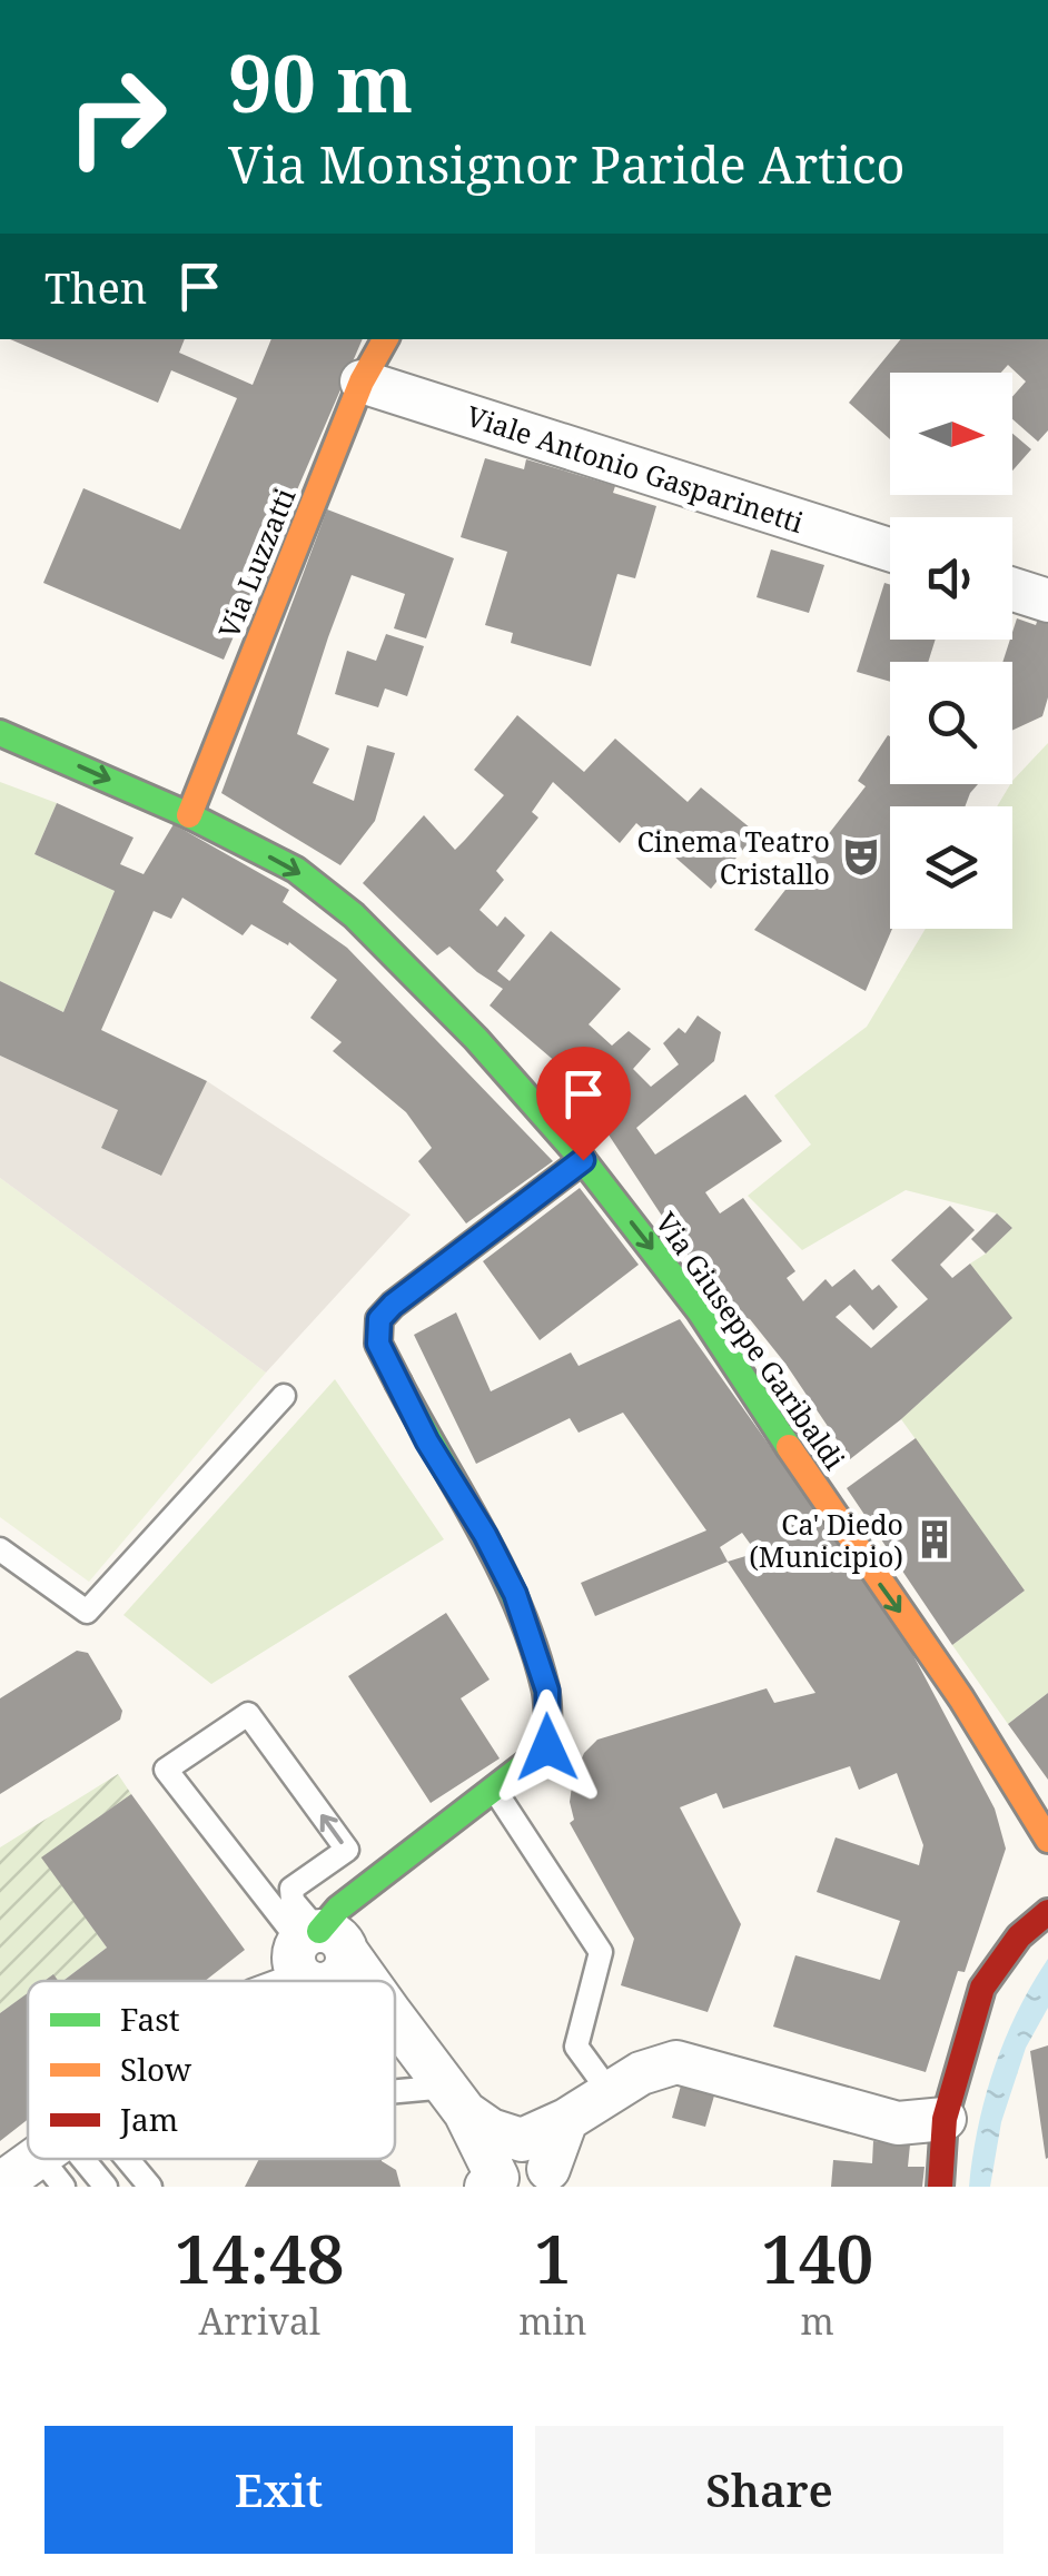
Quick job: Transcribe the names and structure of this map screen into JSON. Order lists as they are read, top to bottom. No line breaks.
{"streets":{"street":["Viale Antonio Gasparinetti","Via Luzzatti","Via Giuseppe Garibaldi"]},"crossings":[["Viale Antonio Gasparinetti","Via Luzzatti"],["Via Luzzatti","Via Giuseppe Garibaldi"]],"one_way":["Via Giuseppe Garibaldi"],"places":{"theatre":["Cinema Teatro Cristallo"],"building":["Ca' Diedo (Municipio)"]},"legend":["Fast","Slow","Jam"],"north":"right","page":{"turn":["90 m","Via Monsignor Paride Artico"],"then":"Then","eta":["14:48","Arrival","1","min","140","m"],"buttons":["Exit","Share"]}}
